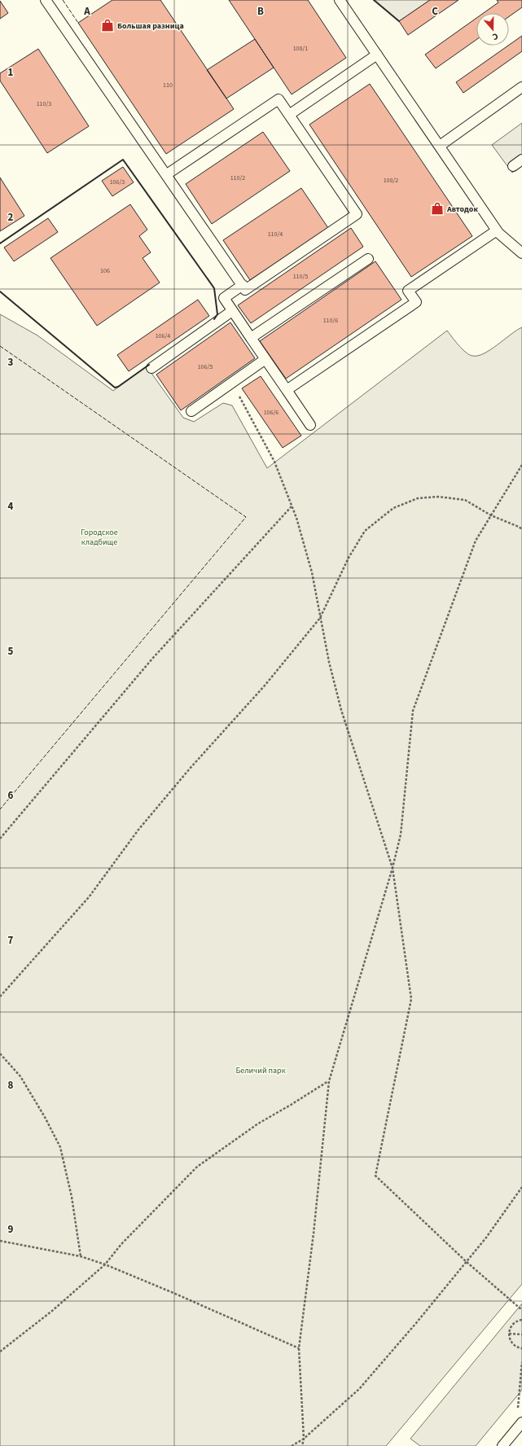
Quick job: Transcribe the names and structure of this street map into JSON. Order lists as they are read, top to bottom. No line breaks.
{"parks":["Городское кладбище","Беличий парк"],"places":{"shop":["Большая разница","Автодок"]},"house_numbers":["108/1","110","110/3","110/2","108/2","106/3","110/4","106","110/5","110/6","106/4","106/5","106/6"],"north":"bottom","grid":{"columns":["A","B","C"],"rows":["1","2","3","4","5","6","7","8","9"]}}
